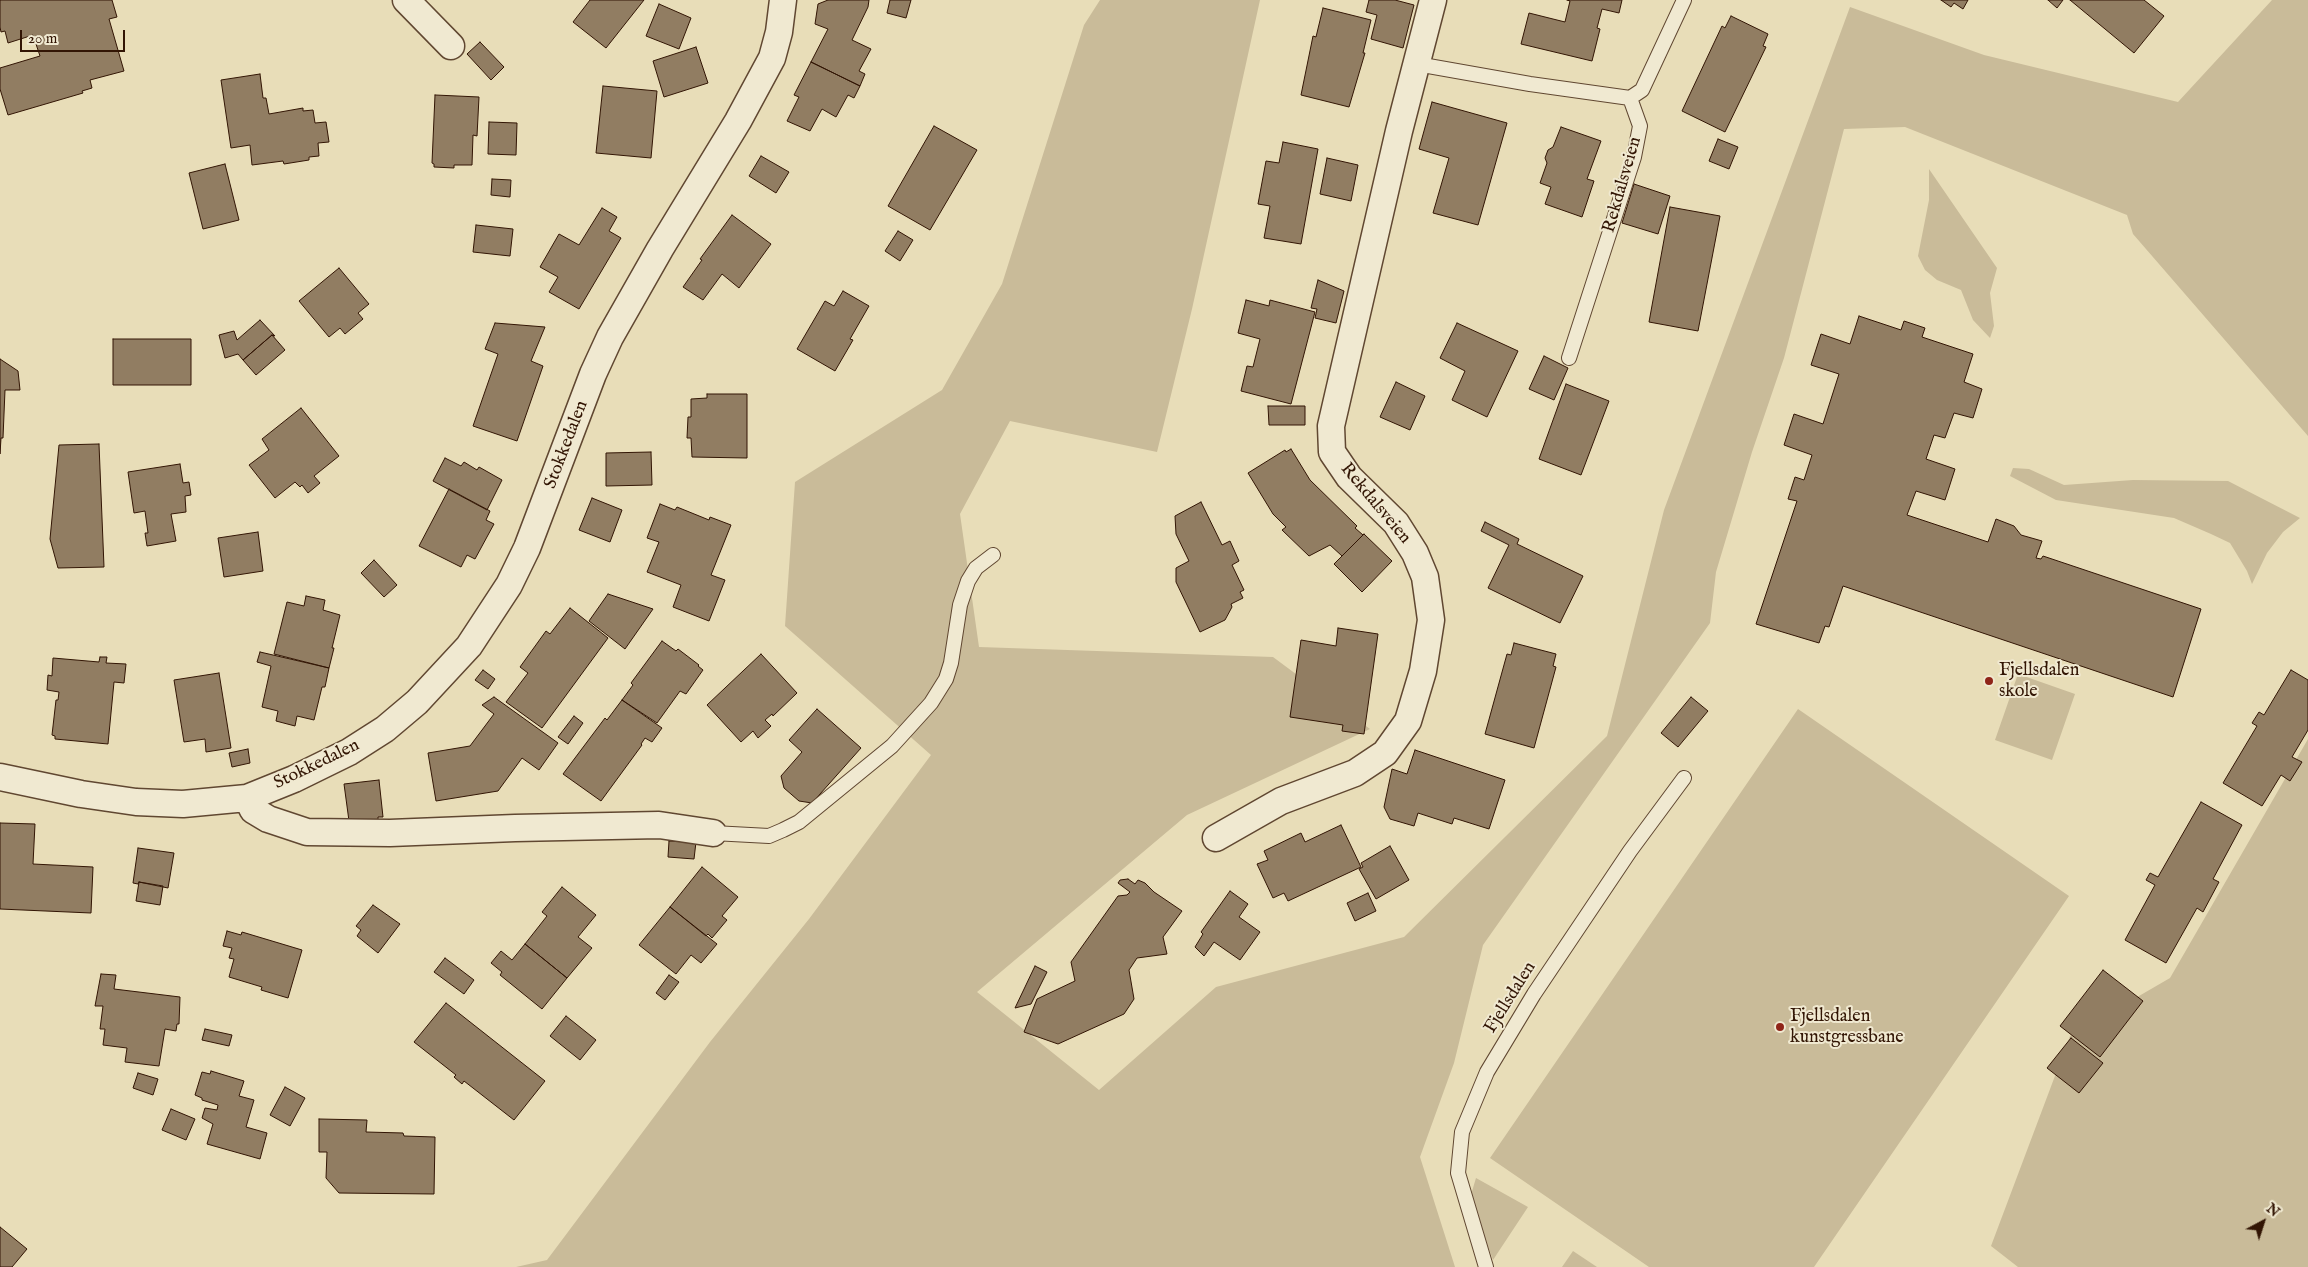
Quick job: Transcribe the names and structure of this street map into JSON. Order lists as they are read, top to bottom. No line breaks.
{"streets":{"street":["Rekdalsveien","Stokkedalen"],"lane":["Fjellsdalen"]},"places":["Fjellsdalen skole","Fjellsdalen kunstgressbane"],"scale_bar":"20 m","north":"top right"}
